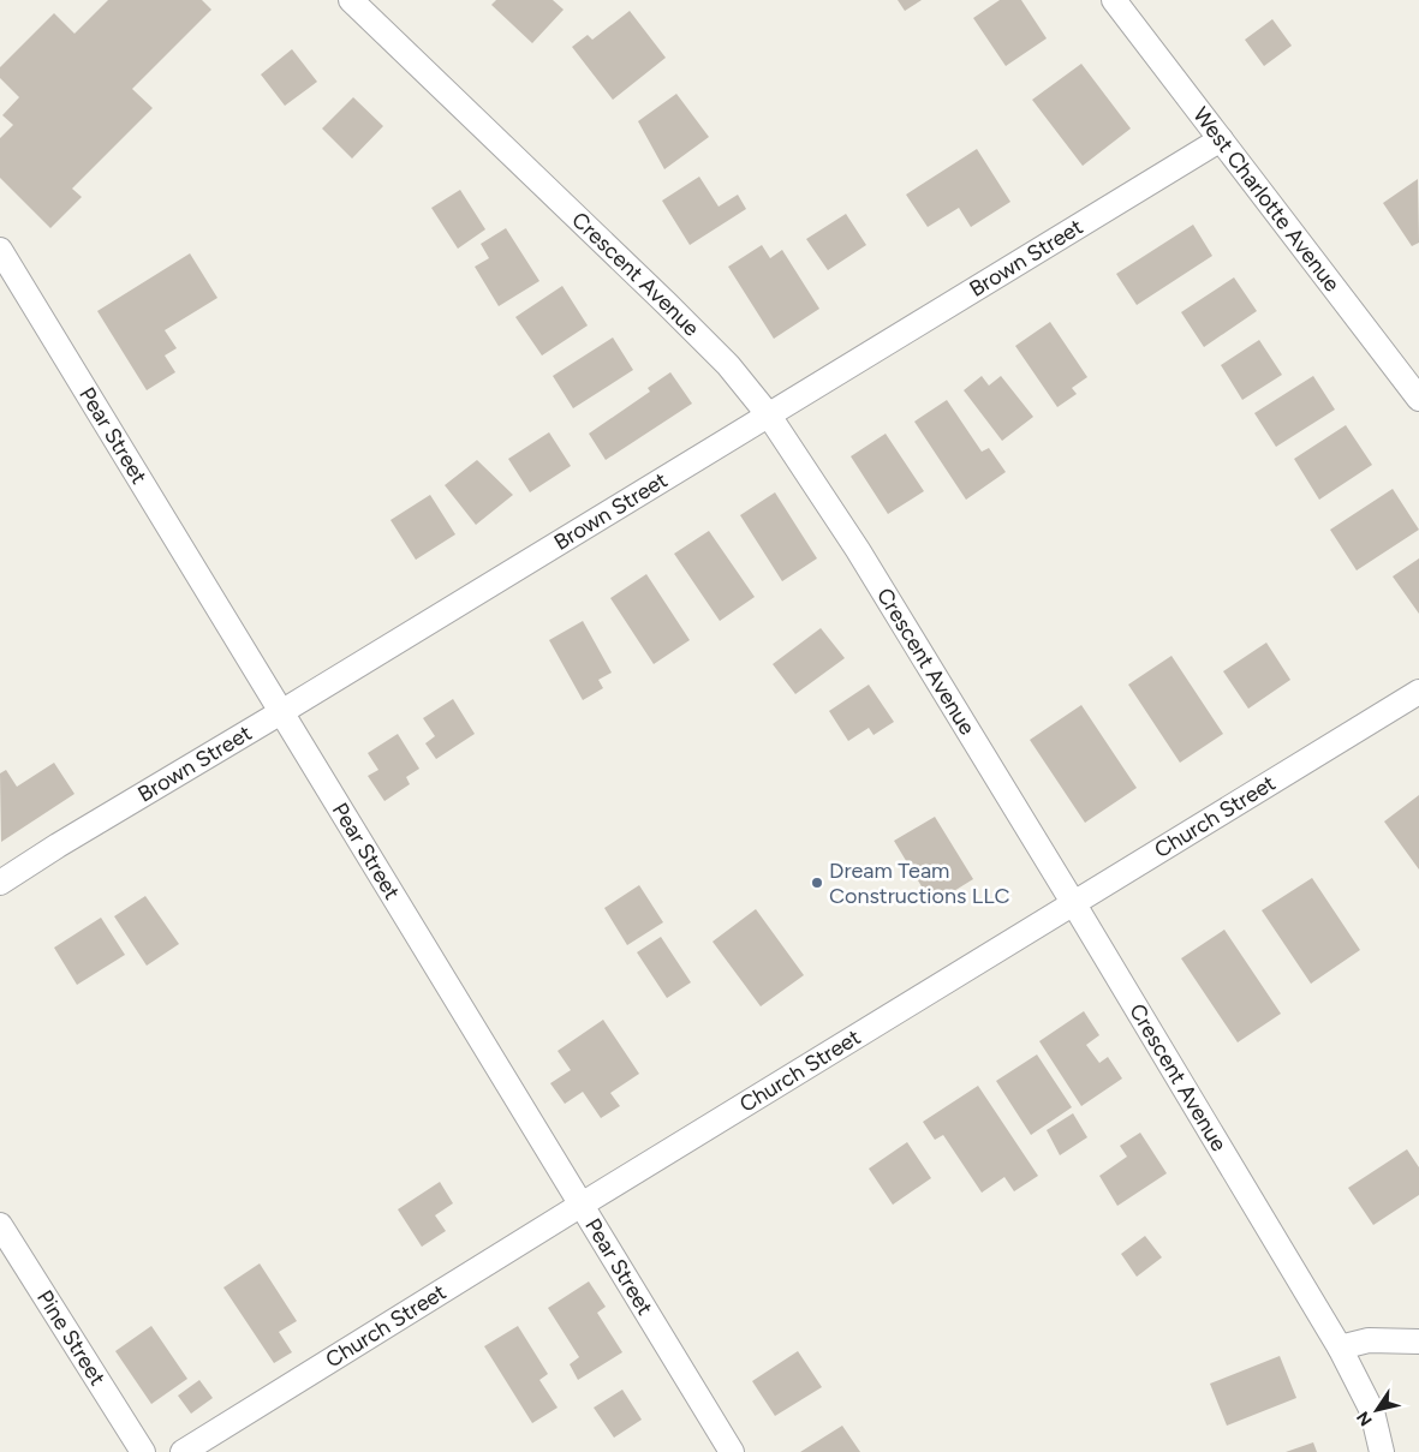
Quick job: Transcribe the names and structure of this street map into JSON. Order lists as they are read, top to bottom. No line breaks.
{"streets":{"street":["West Charlotte Avenue","Brown Street","Crescent Avenue","Pear Street","Church Street","Pine Street"]},"crossings":[["West Charlotte Avenue","Brown Street"],["Brown Street","Crescent Avenue"],["Brown Street","Pear Street"],["Crescent Avenue","Church Street"],["Pear Street","Church Street"]],"places":["Dream Team Constructions LLC"],"north":"bottom left"}
